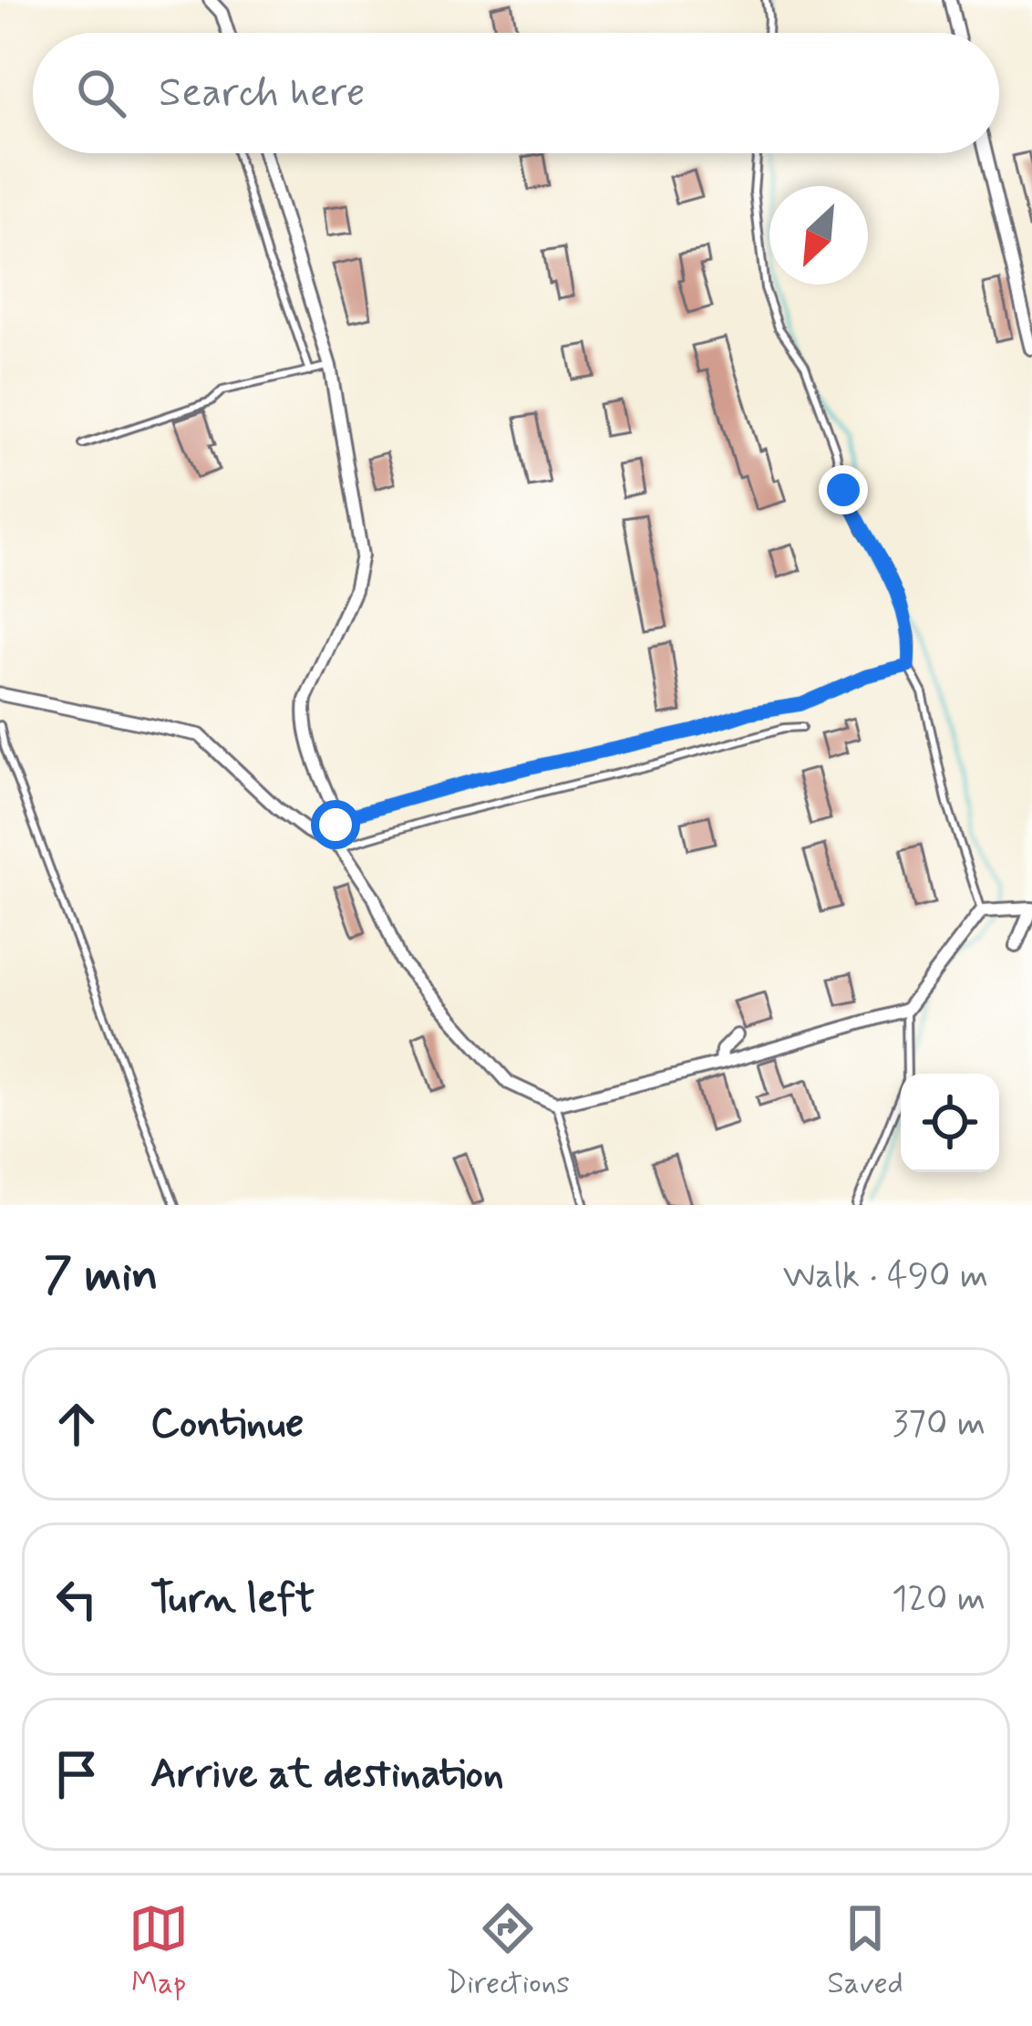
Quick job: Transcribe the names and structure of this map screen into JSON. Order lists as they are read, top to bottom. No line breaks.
{"north":"bottom left","page":{"search":"Search here","heading":["7 min","Walk · 490 m"],"list":[["Continue","370 m"],["Turn left","120 m"],"Arrive at destination"],"nav":["Map","Directions","Saved"]}}
